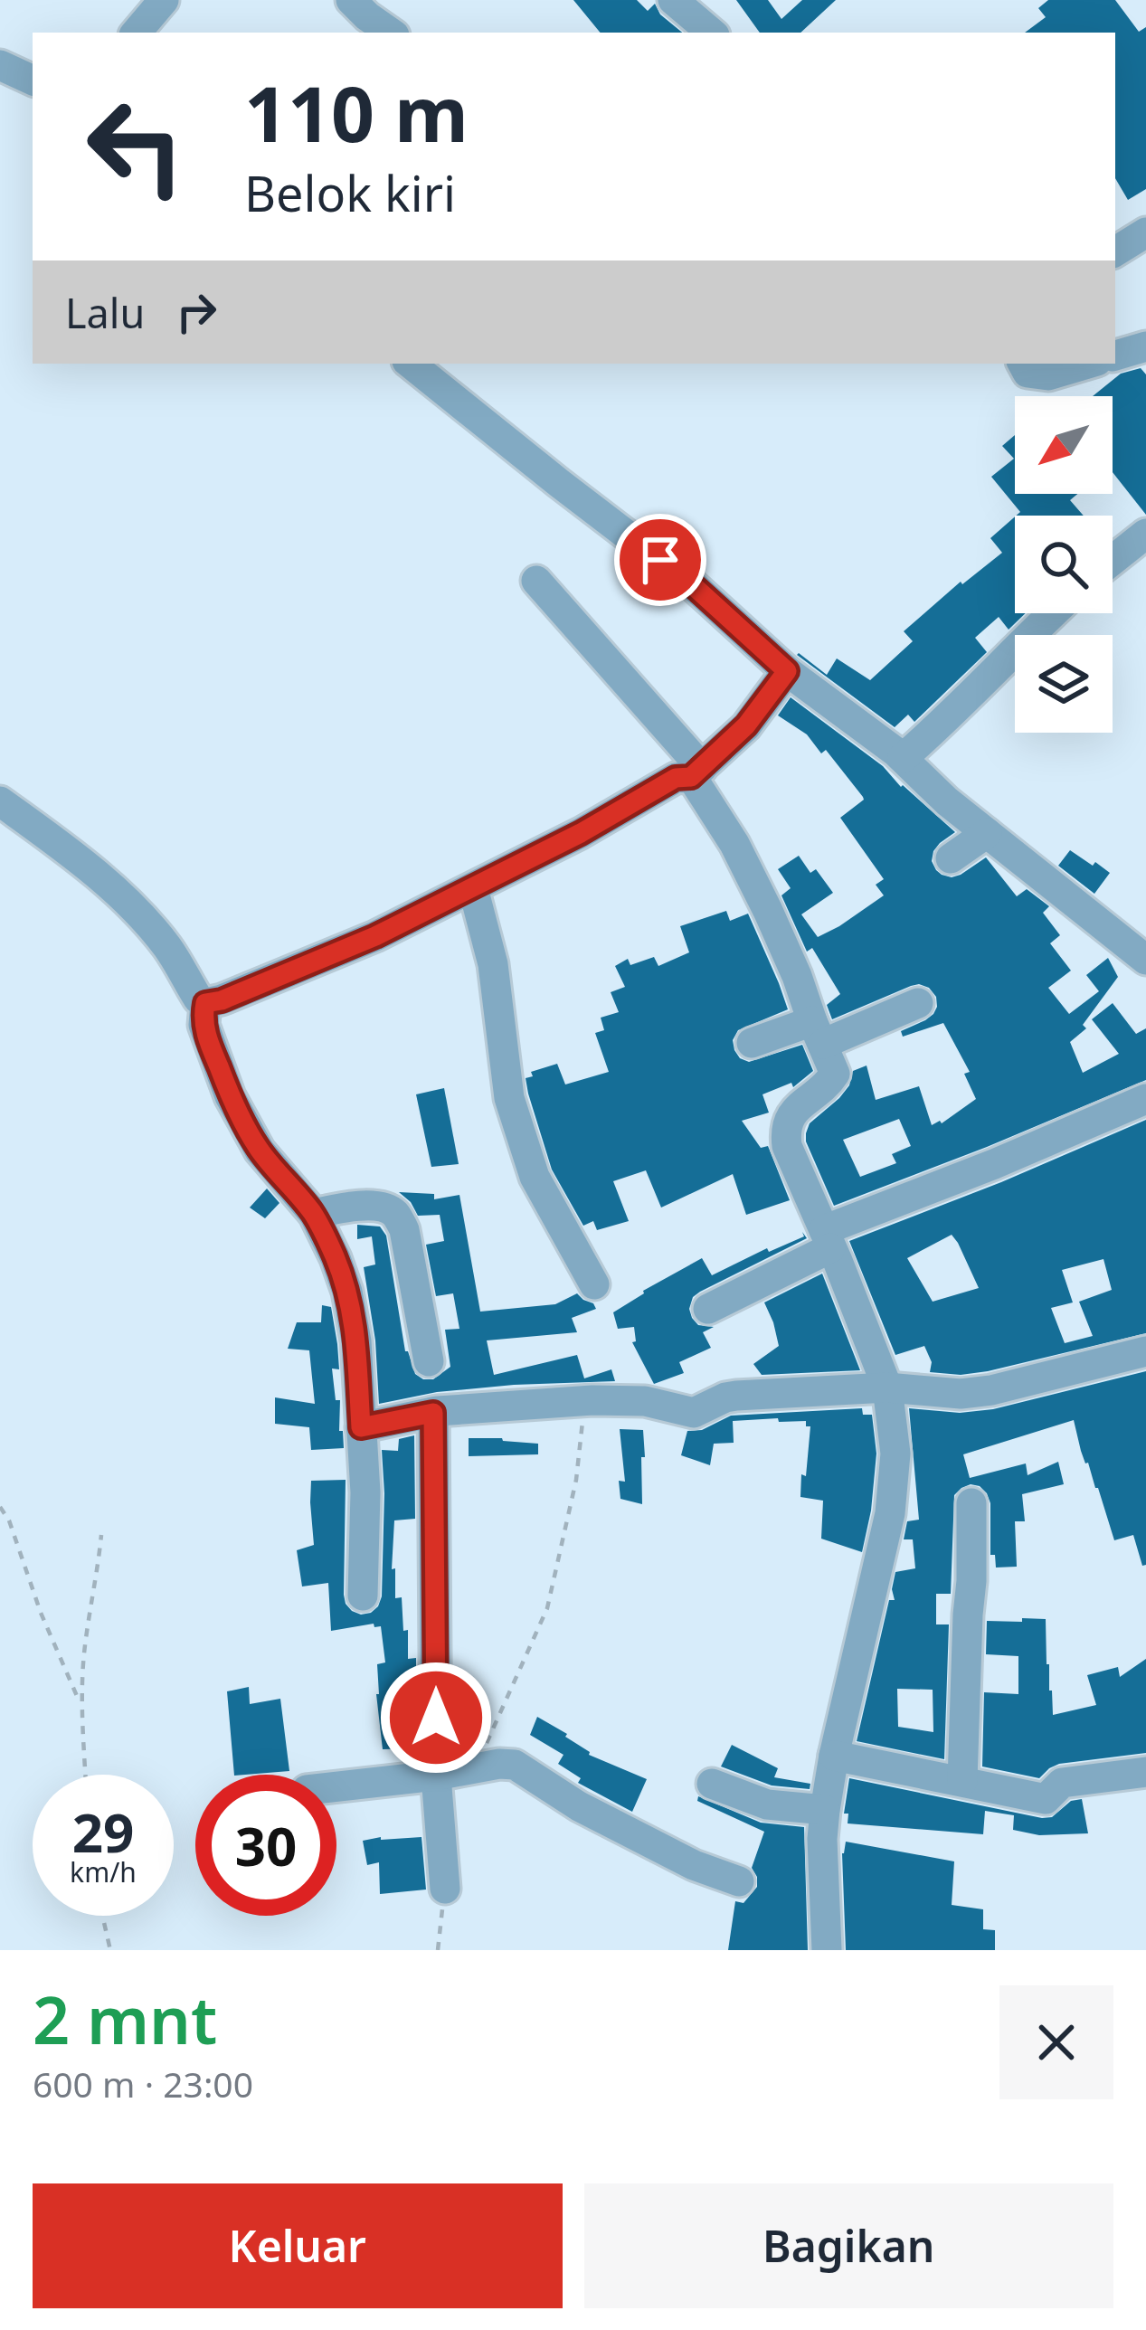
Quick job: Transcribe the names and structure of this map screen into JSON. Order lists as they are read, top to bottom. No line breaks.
{"north":"bottom left","page":{"turn":["110 m","Belok kiri"],"then":"Lalu","speed":"29 km/h","limit":"30","heading":["2 mnt","600 m · 23:00"],"buttons":["Keluar","Bagikan"]}}
